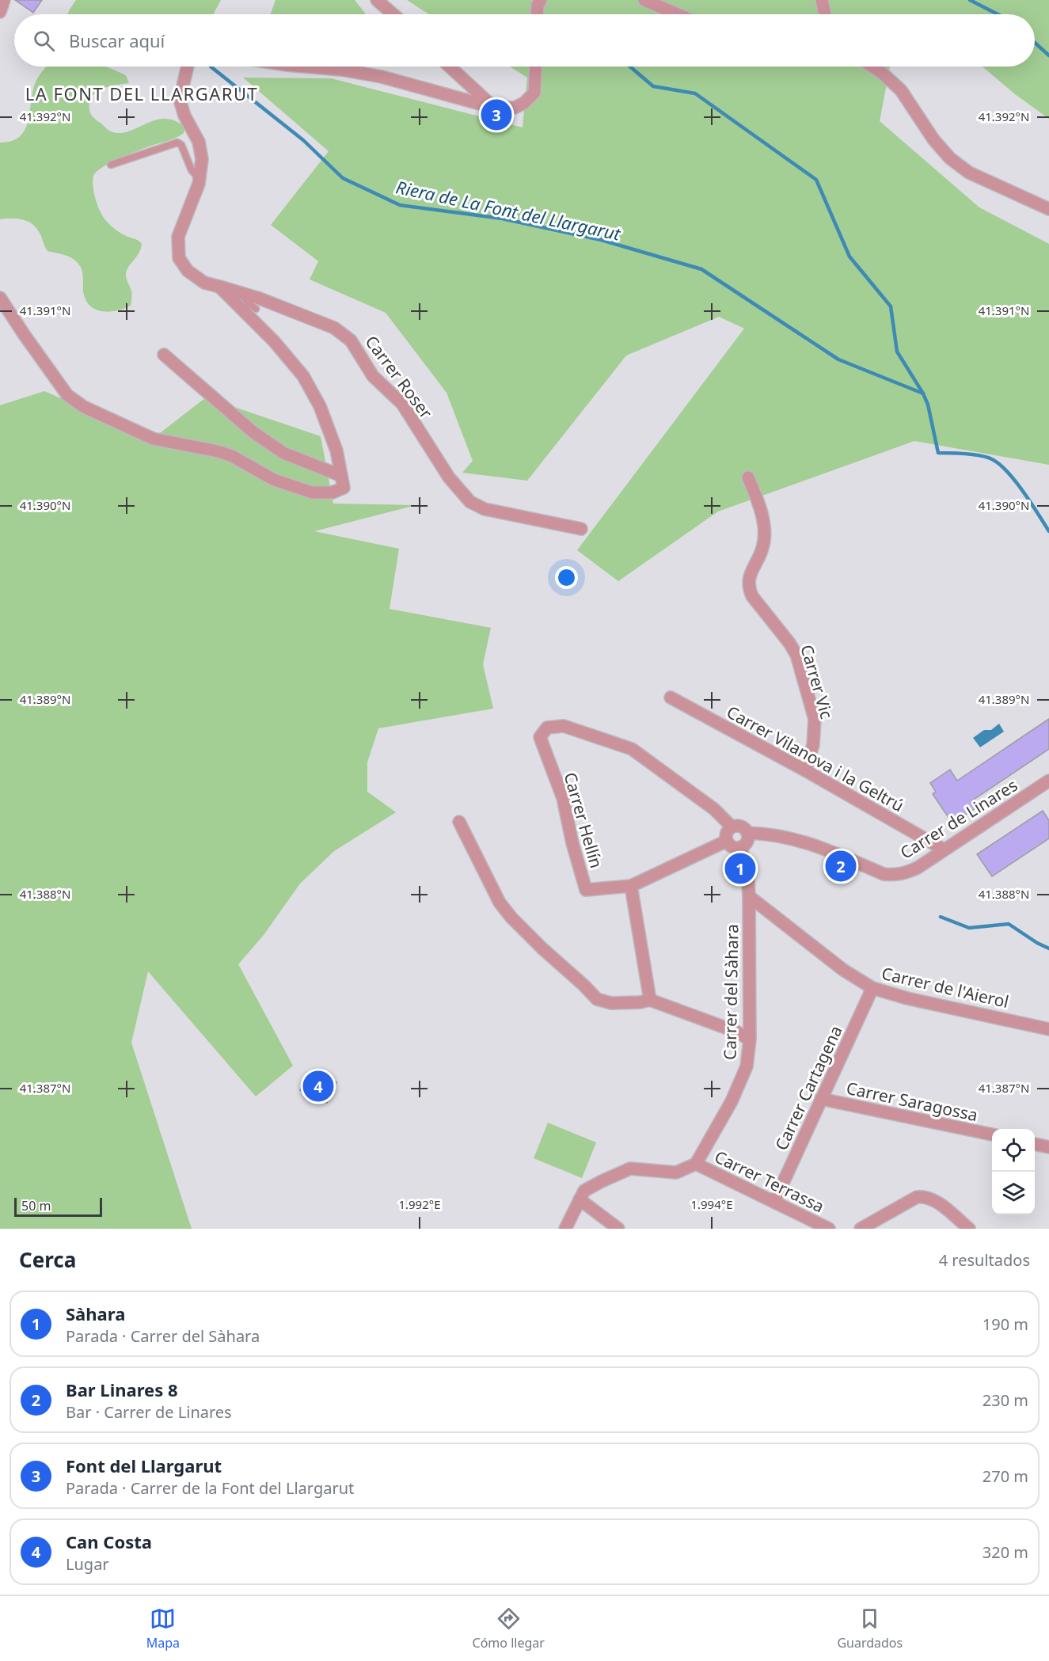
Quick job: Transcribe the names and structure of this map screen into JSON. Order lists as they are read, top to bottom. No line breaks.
{"streets":{"street":["Carrer Roser","Carrer Vic","Carrer Vilanova i la Geltrú","Carrer de Linares","Carrer Hellín","Carrer de l'Aierol","Carrer del Sàhara","Carrer Cartagena","Carrer Saragossa","Carrer Terrassa"]},"crossings":[["Carrer Vic","Carrer Vilanova i la Geltrú"],["Carrer Vilanova i la Geltrú","Carrer de Linares"],["Carrer de Linares","Carrer Hellín"],["Carrer de Linares","Carrer del Sàhara"],["Carrer Hellín","Carrer del Sàhara"],["Carrer de l'Aierol","Carrer del Sàhara"],["Carrer de l'Aierol","Carrer Cartagena"],["Carrer del Sàhara","Carrer Terrassa"],["Carrer Cartagena","Carrer Saragossa"],["Carrer Cartagena","Carrer Terrassa"]],"districts":["LA FONT DEL LLARGARUT"],"water":["Riera de La Font del Llargarut"],"scale_bar":"50 m","page":{"search":"Buscar aquí","pins":["3","2","1","4"],"scale":"50 m","heading":["Cerca","4 resultados"],"list":[{"mark":"1","name":"Sàhara","note":"Parada · Carrer del Sàhara","value":"190 m"},{"mark":"2","name":"Bar Linares 8","note":"Bar · Carrer de Linares","value":"230 m"},{"mark":"3","name":"Font del Llargarut","note":"Parada · Carrer de la Font del Llargarut","value":"270 m"},{"mark":"4","name":"Can Costa","note":"Lugar","value":"320 m"}],"nav":["Mapa","Cómo llegar","Guardados"]},"coordinates":["41.392°N","41.391°N","41.390°N","41.389°N","41.388°N","41.387°N","1.992°E","1.994°E"]}
